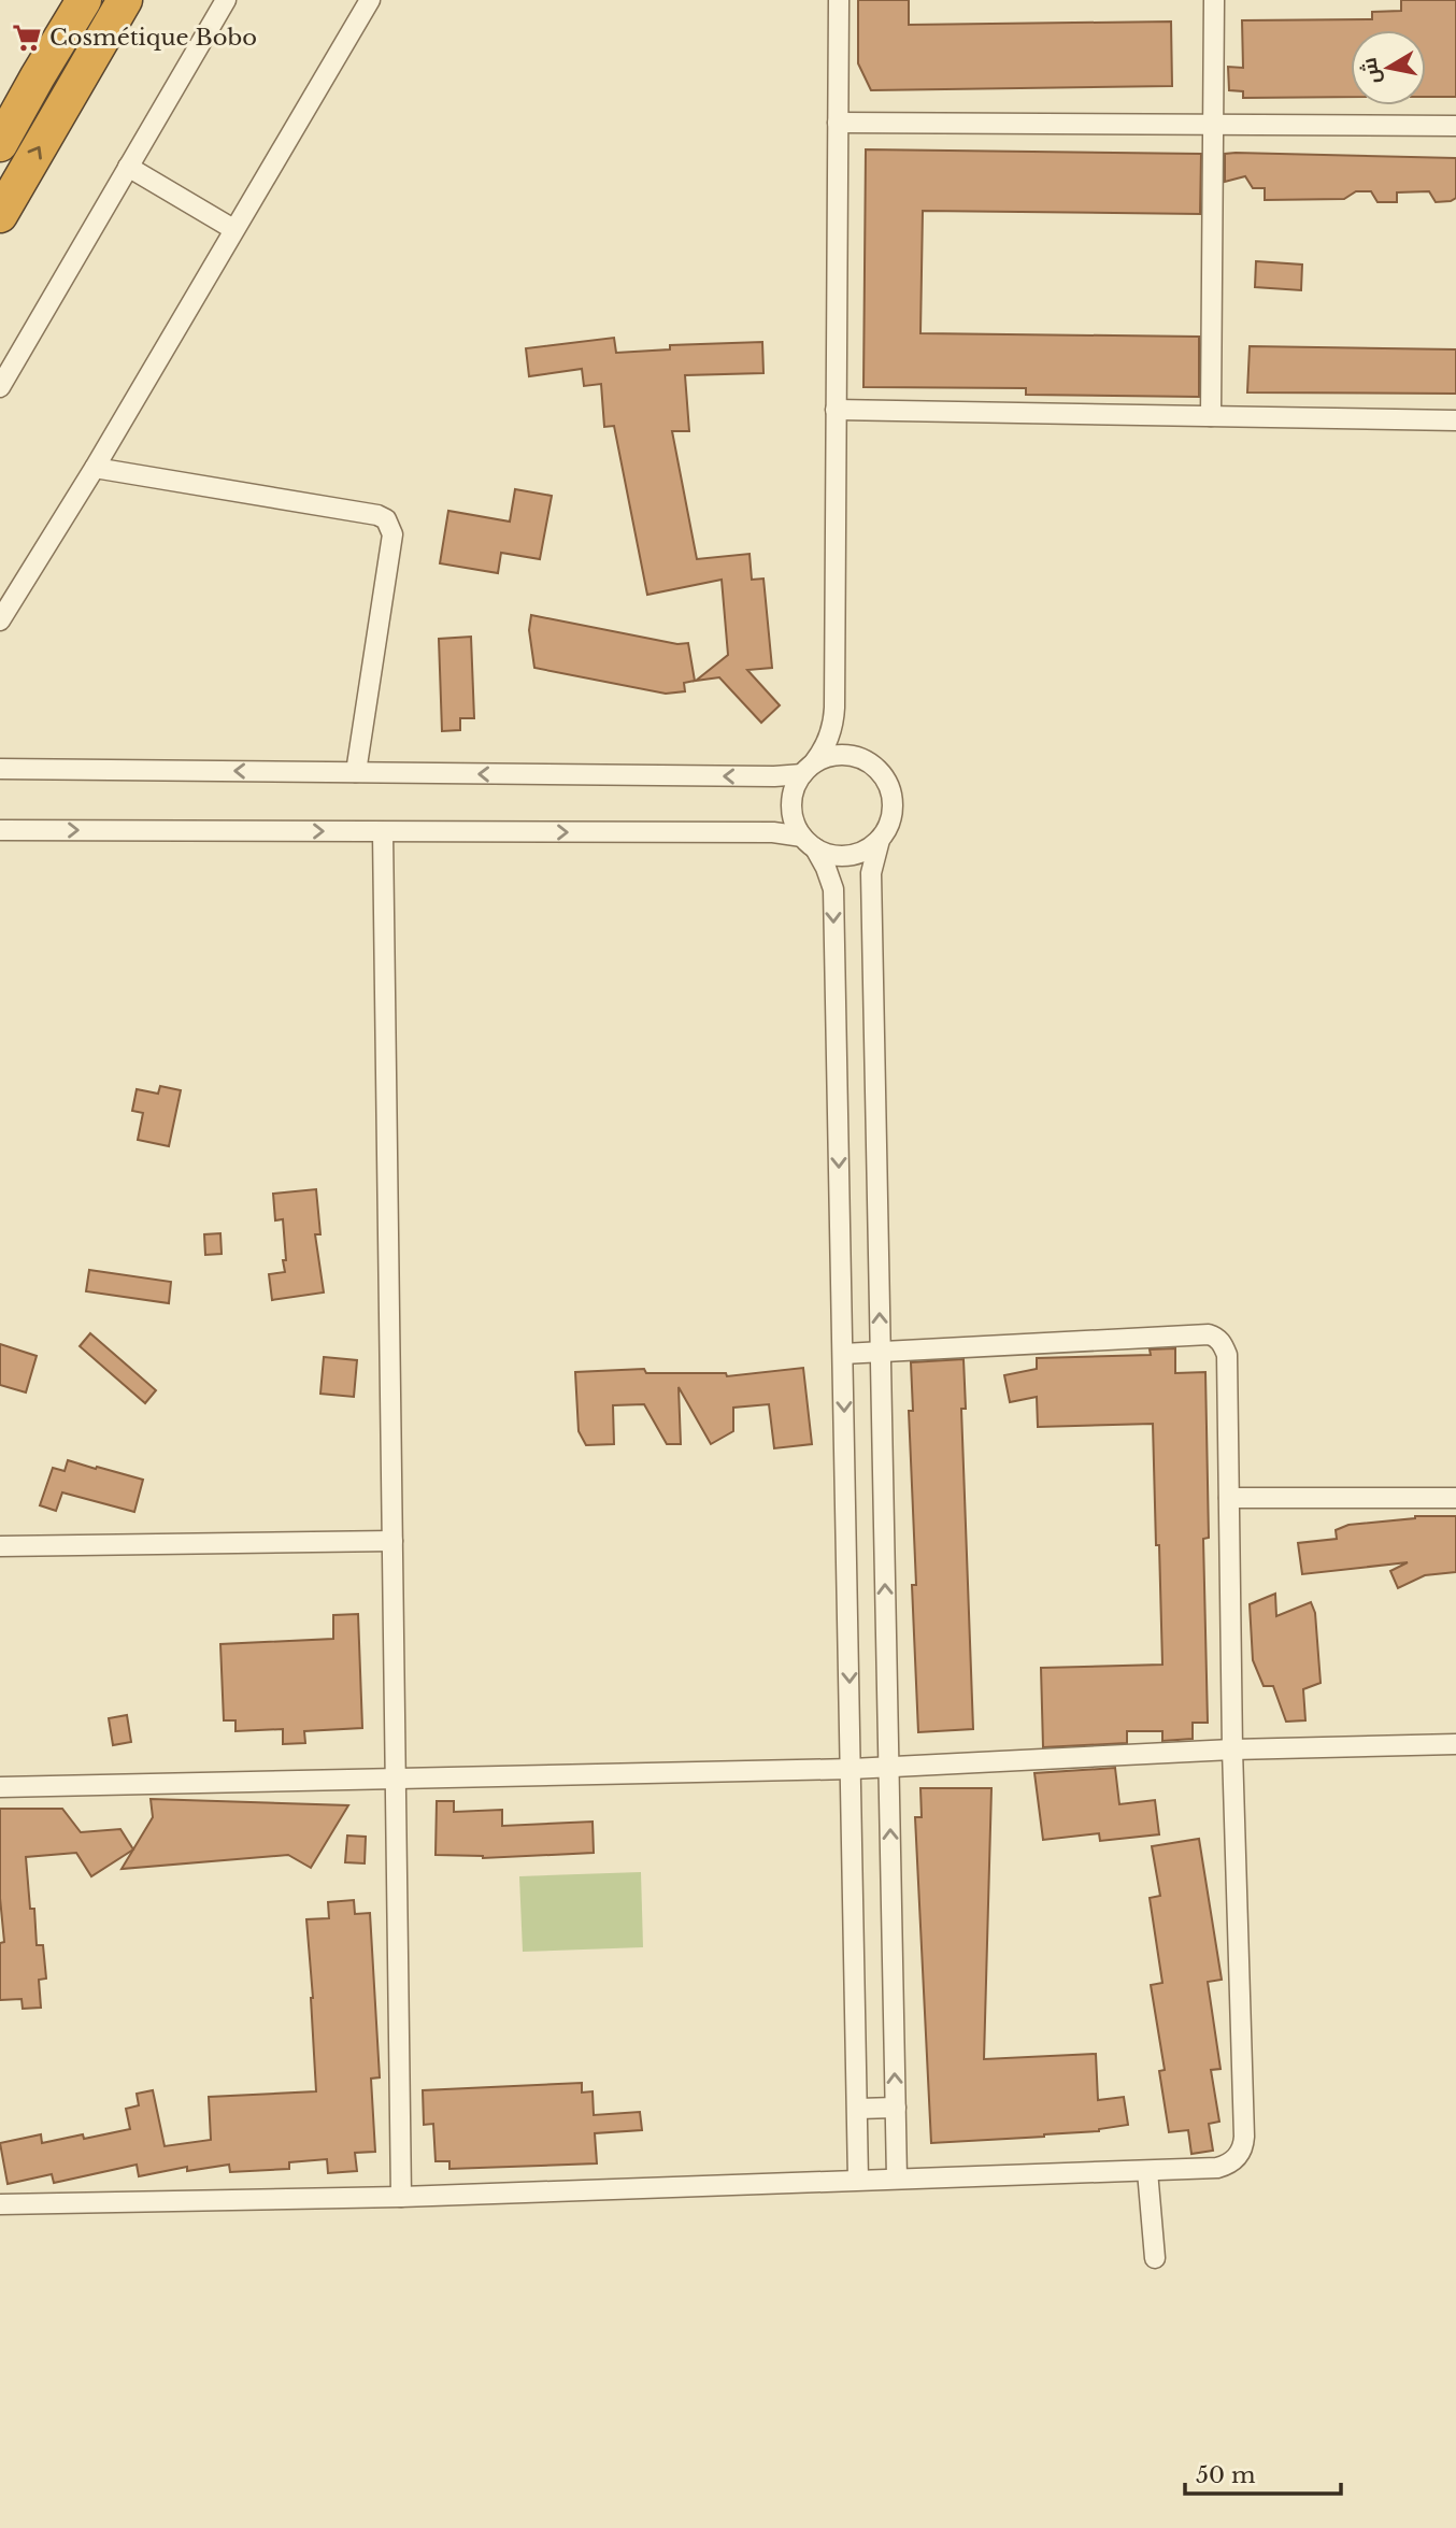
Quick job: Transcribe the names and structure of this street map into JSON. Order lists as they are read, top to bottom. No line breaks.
{"places":{"supermarket":["Cosmétique Bobo"]},"scale_bar":"50 m","north":"left"}
